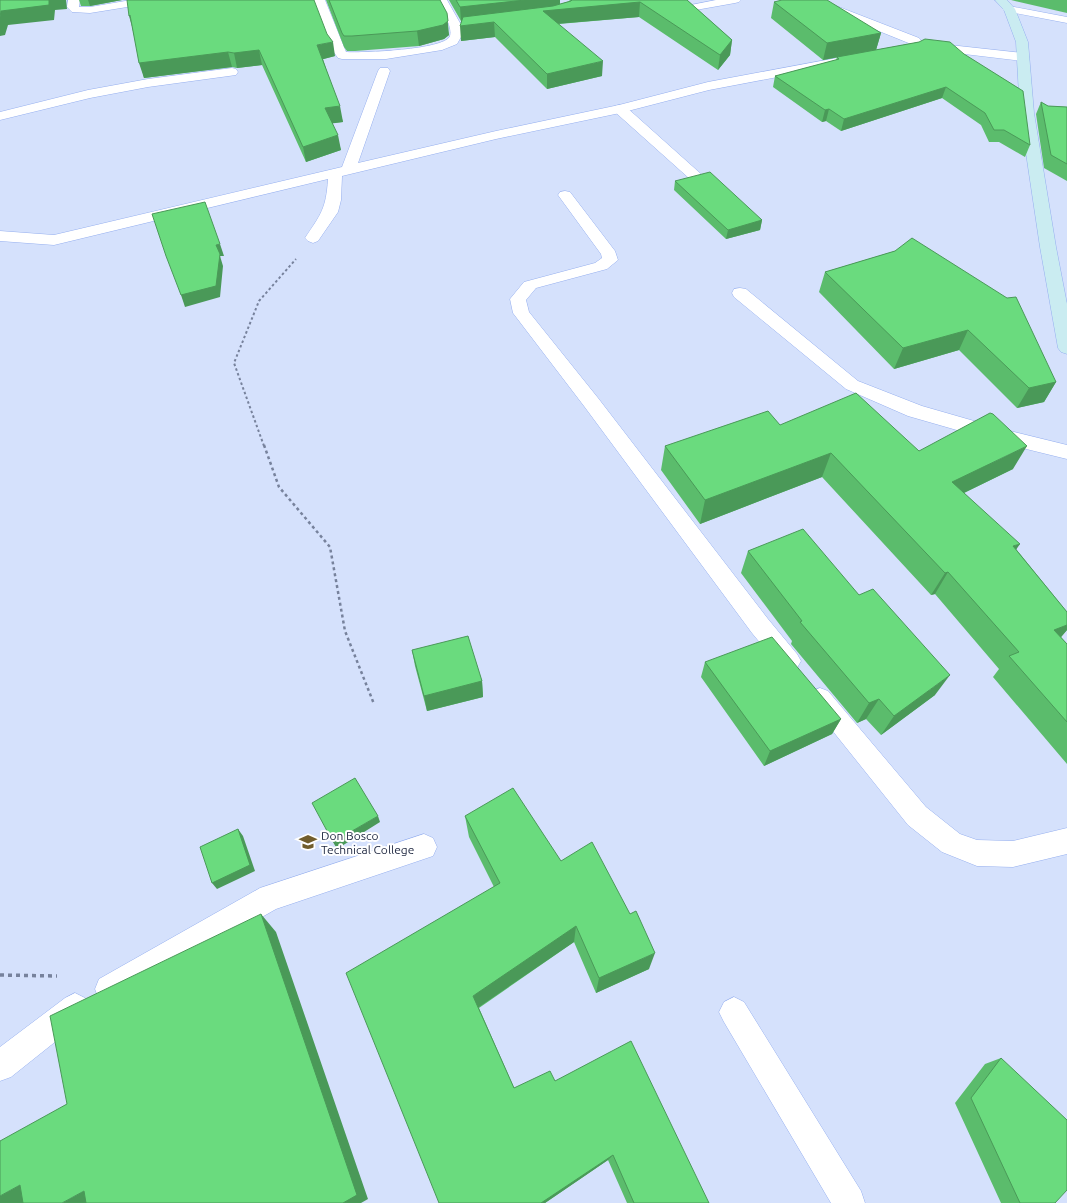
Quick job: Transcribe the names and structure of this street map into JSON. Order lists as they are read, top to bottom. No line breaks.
{"places":{"school or university":["Don Bosco Technical College"]}}
